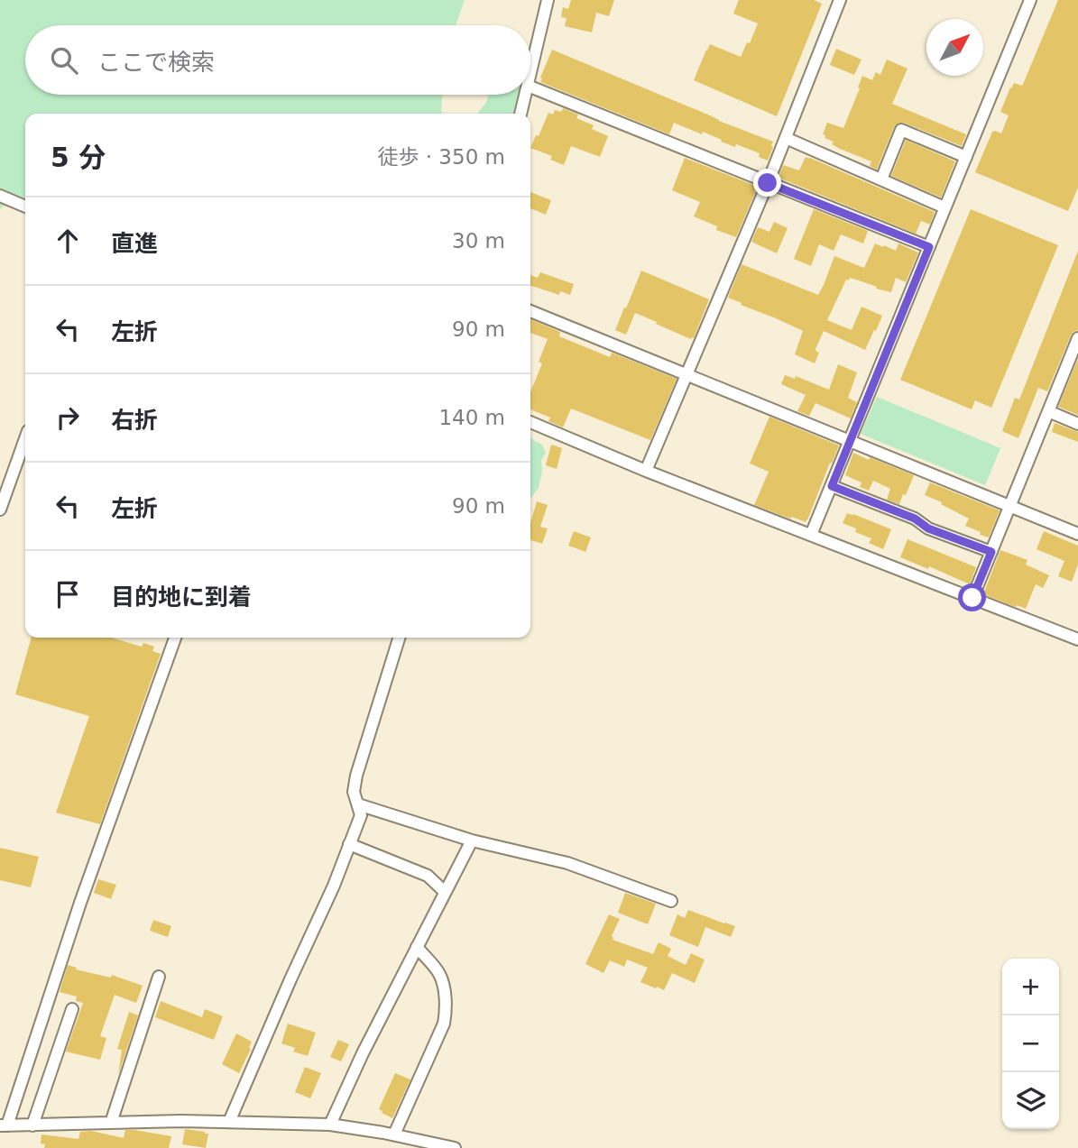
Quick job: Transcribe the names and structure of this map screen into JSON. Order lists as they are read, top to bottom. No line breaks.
{"north":"top right","page":{"search":"ここで検索","heading":["5 分","徒歩 · 350 m"],"list":[["直進","30 m"],["左折","90 m"],["右折","140 m"],["左折","90 m"],"目的地に到着"],"map_buttons":["+","−"]}}
